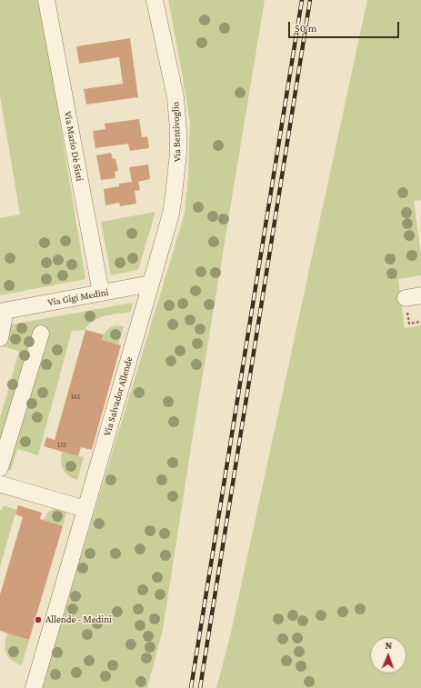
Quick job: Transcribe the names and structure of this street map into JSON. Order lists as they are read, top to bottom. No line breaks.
{"streets":{"street":["Via Bentivoglio","Via Mario Dè Sisti","Via Gigi Medini","Via Salvador Allende"]},"crossings":[["Via Bentivoglio","Via Gigi Medini"],["Via Bentivoglio","Via Salvador Allende"],["Via Mario Dè Sisti","Via Gigi Medini"],["Via Gigi Medini","Via Salvador Allende"]],"places":["Allende - Medini"],"house_numbers":["161","151"],"scale_bar":"50 m","north":"top"}
